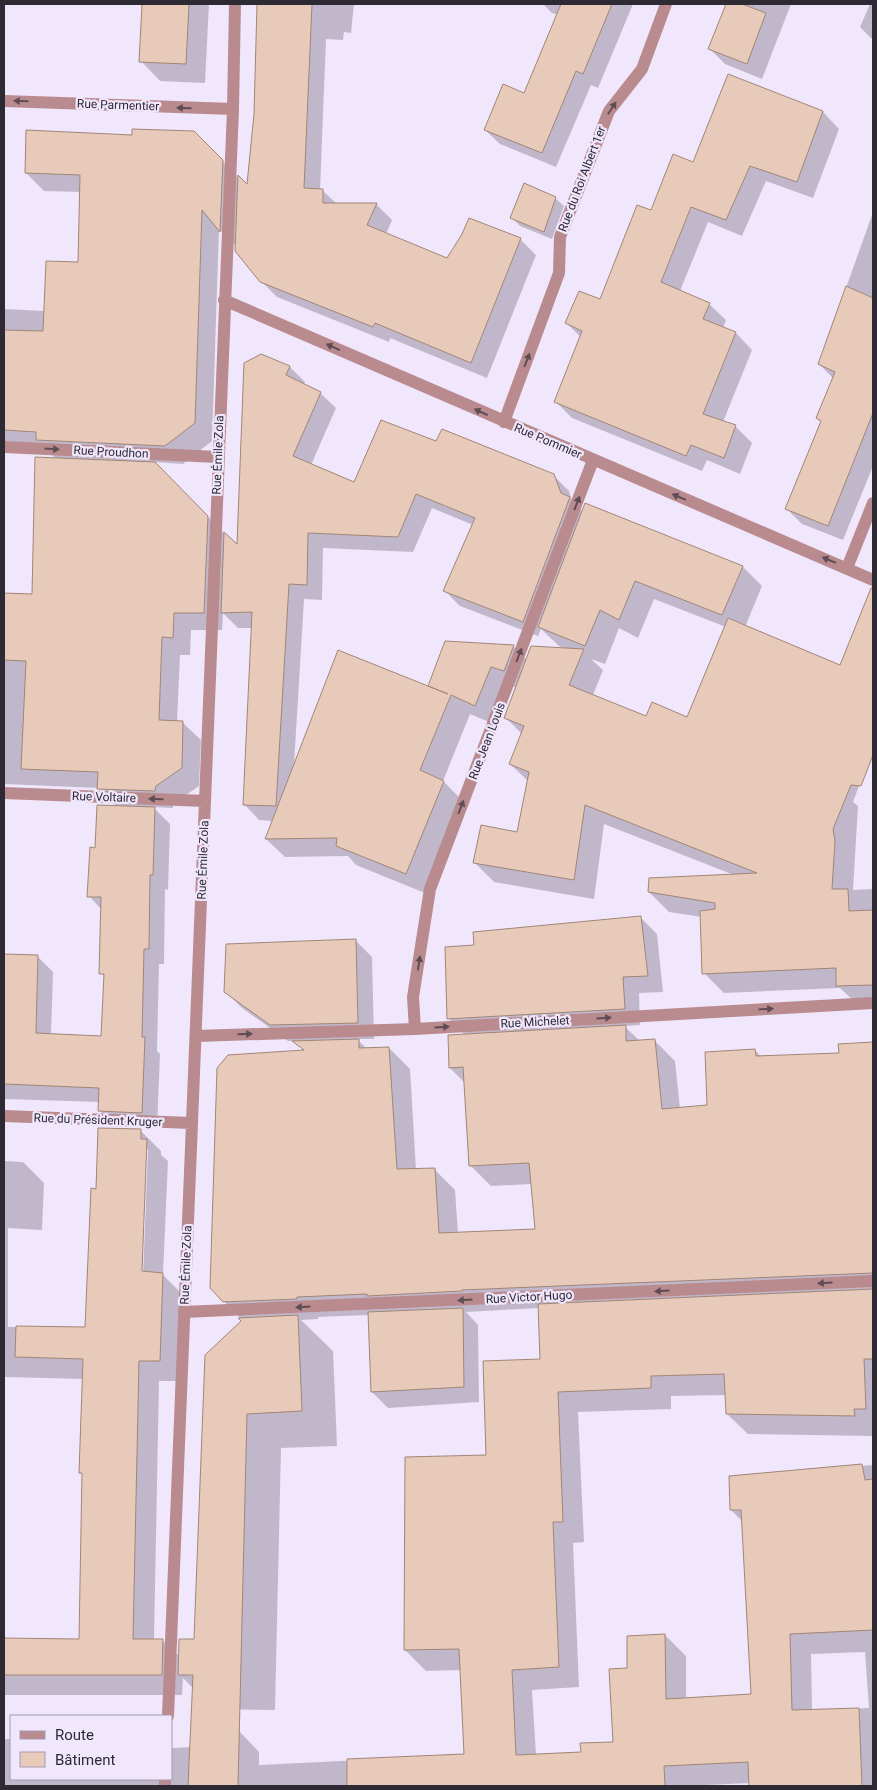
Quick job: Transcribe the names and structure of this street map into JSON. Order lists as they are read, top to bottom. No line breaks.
{"streets":{"street":["Rue Parmentier","Rue du Roi Albert 1er","Rue Pommier","Rue Proudhon","Rue Émile Zola","Rue Jean Louis","Rue Voltaire","Rue Michelet","Rue du Président Kruger","Rue Victor Hugo"]},"crossings":[["Rue Parmentier","Rue Émile Zola"],["Rue du Roi Albert 1er","Rue Pommier"],["Rue Pommier","Rue Émile Zola"],["Rue Pommier","Rue Jean Louis"],["Rue Proudhon","Rue Émile Zola"],["Rue Émile Zola","Rue Voltaire"],["Rue Émile Zola","Rue Michelet"],["Rue Émile Zola","Rue du Président Kruger"],["Rue Émile Zola","Rue Victor Hugo"],["Rue Jean Louis","Rue Michelet"]],"one_way":["Rue Parmentier","Rue du Roi Albert 1er","Rue Pommier","Rue Proudhon","Rue Jean Louis","Rue Voltaire","Rue Michelet","Rue Victor Hugo"],"legend":["Route","Bâtiment"]}
